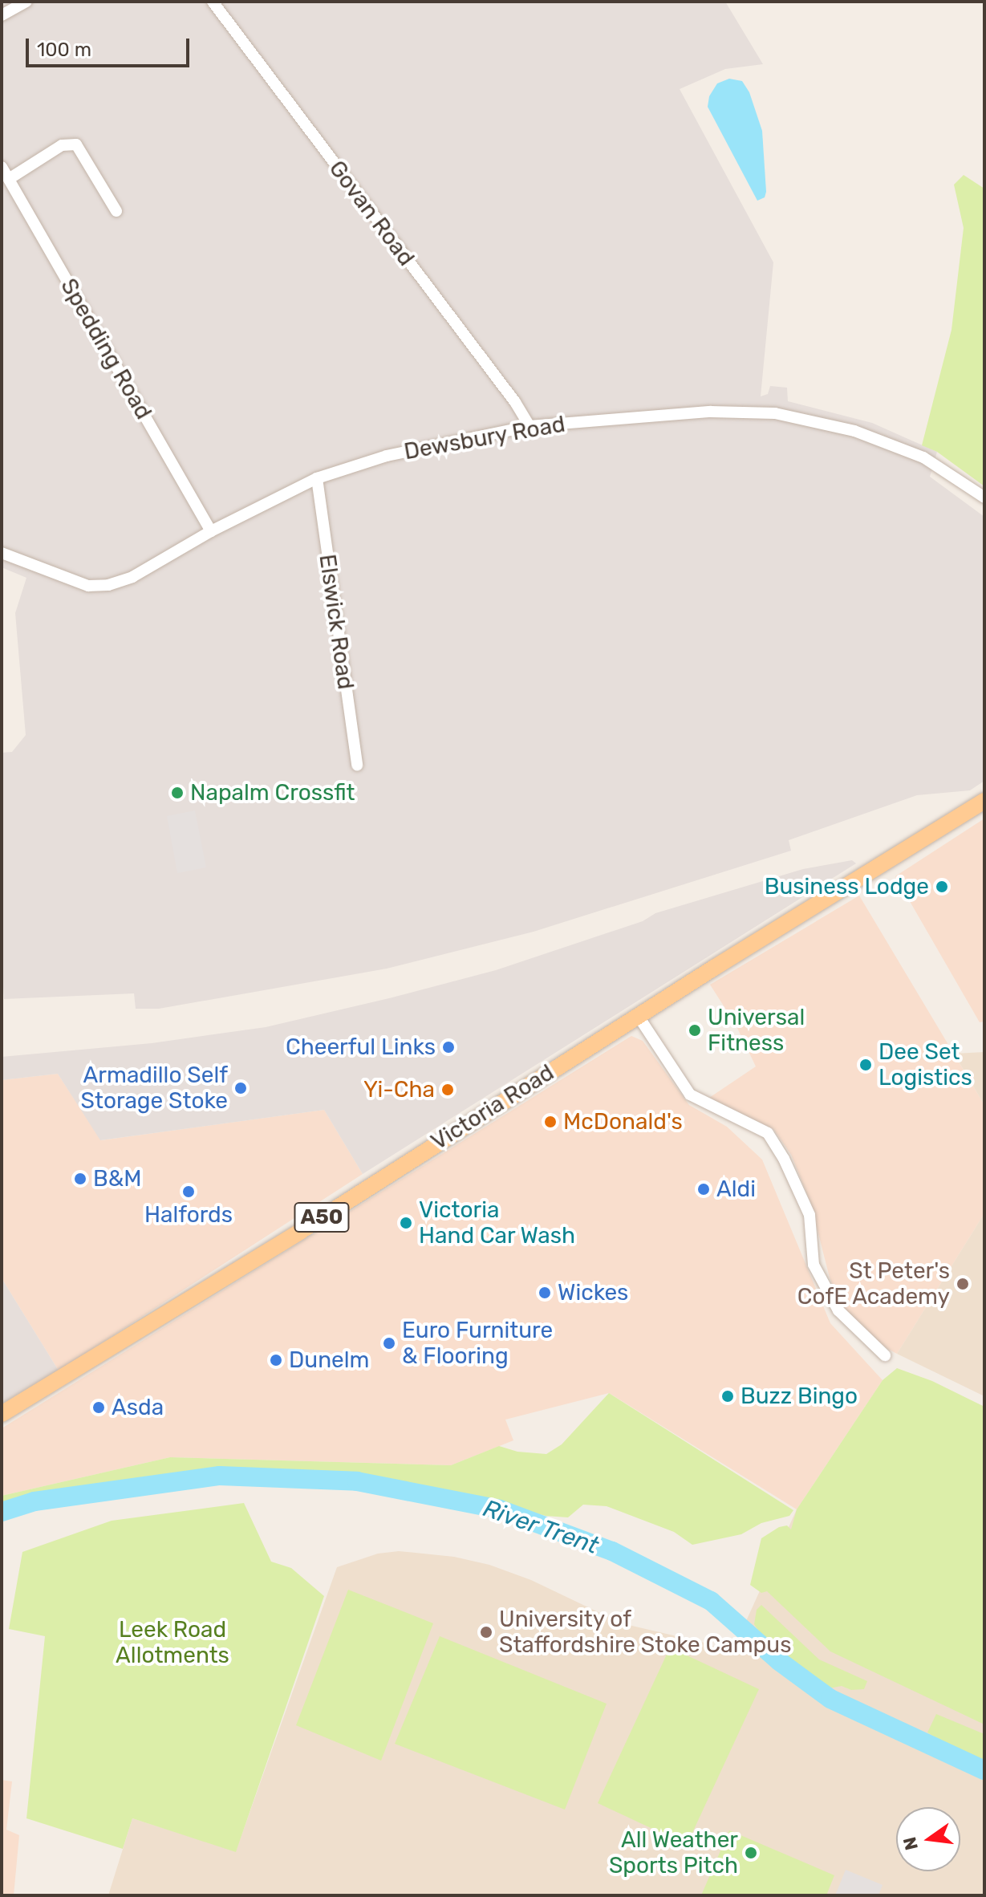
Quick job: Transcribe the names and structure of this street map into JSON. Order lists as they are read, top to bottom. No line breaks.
{"streets":{"main road":["Victoria Road","A50"],"street":["Govan Road","Spedding Road","Dewsbury Road","Elswick Road"]},"crossings":[["Govan Road","Dewsbury Road"],["Spedding Road","Dewsbury Road"],["Dewsbury Road","Elswick Road"]],"water":["River Trent"],"parks":["Leek Road Allotments"],"places":["Napalm Crossfit","Business Lodge","Universal Fitness","Cheerful Links","Dee Set Logistics","Armadillo Self Storage Stoke","Yi-Cha","McDonald's","B&M","Aldi","Halfords","Victoria Hand Car Wash","St Peter's CofE Academy","Wickes","Euro Furniture & Flooring","Dunelm","Buzz Bingo","Asda","University of Staffordshire Stoke Campus","All Weather Sports Pitch"],"scale_bar":"100 m","north":"left"}
